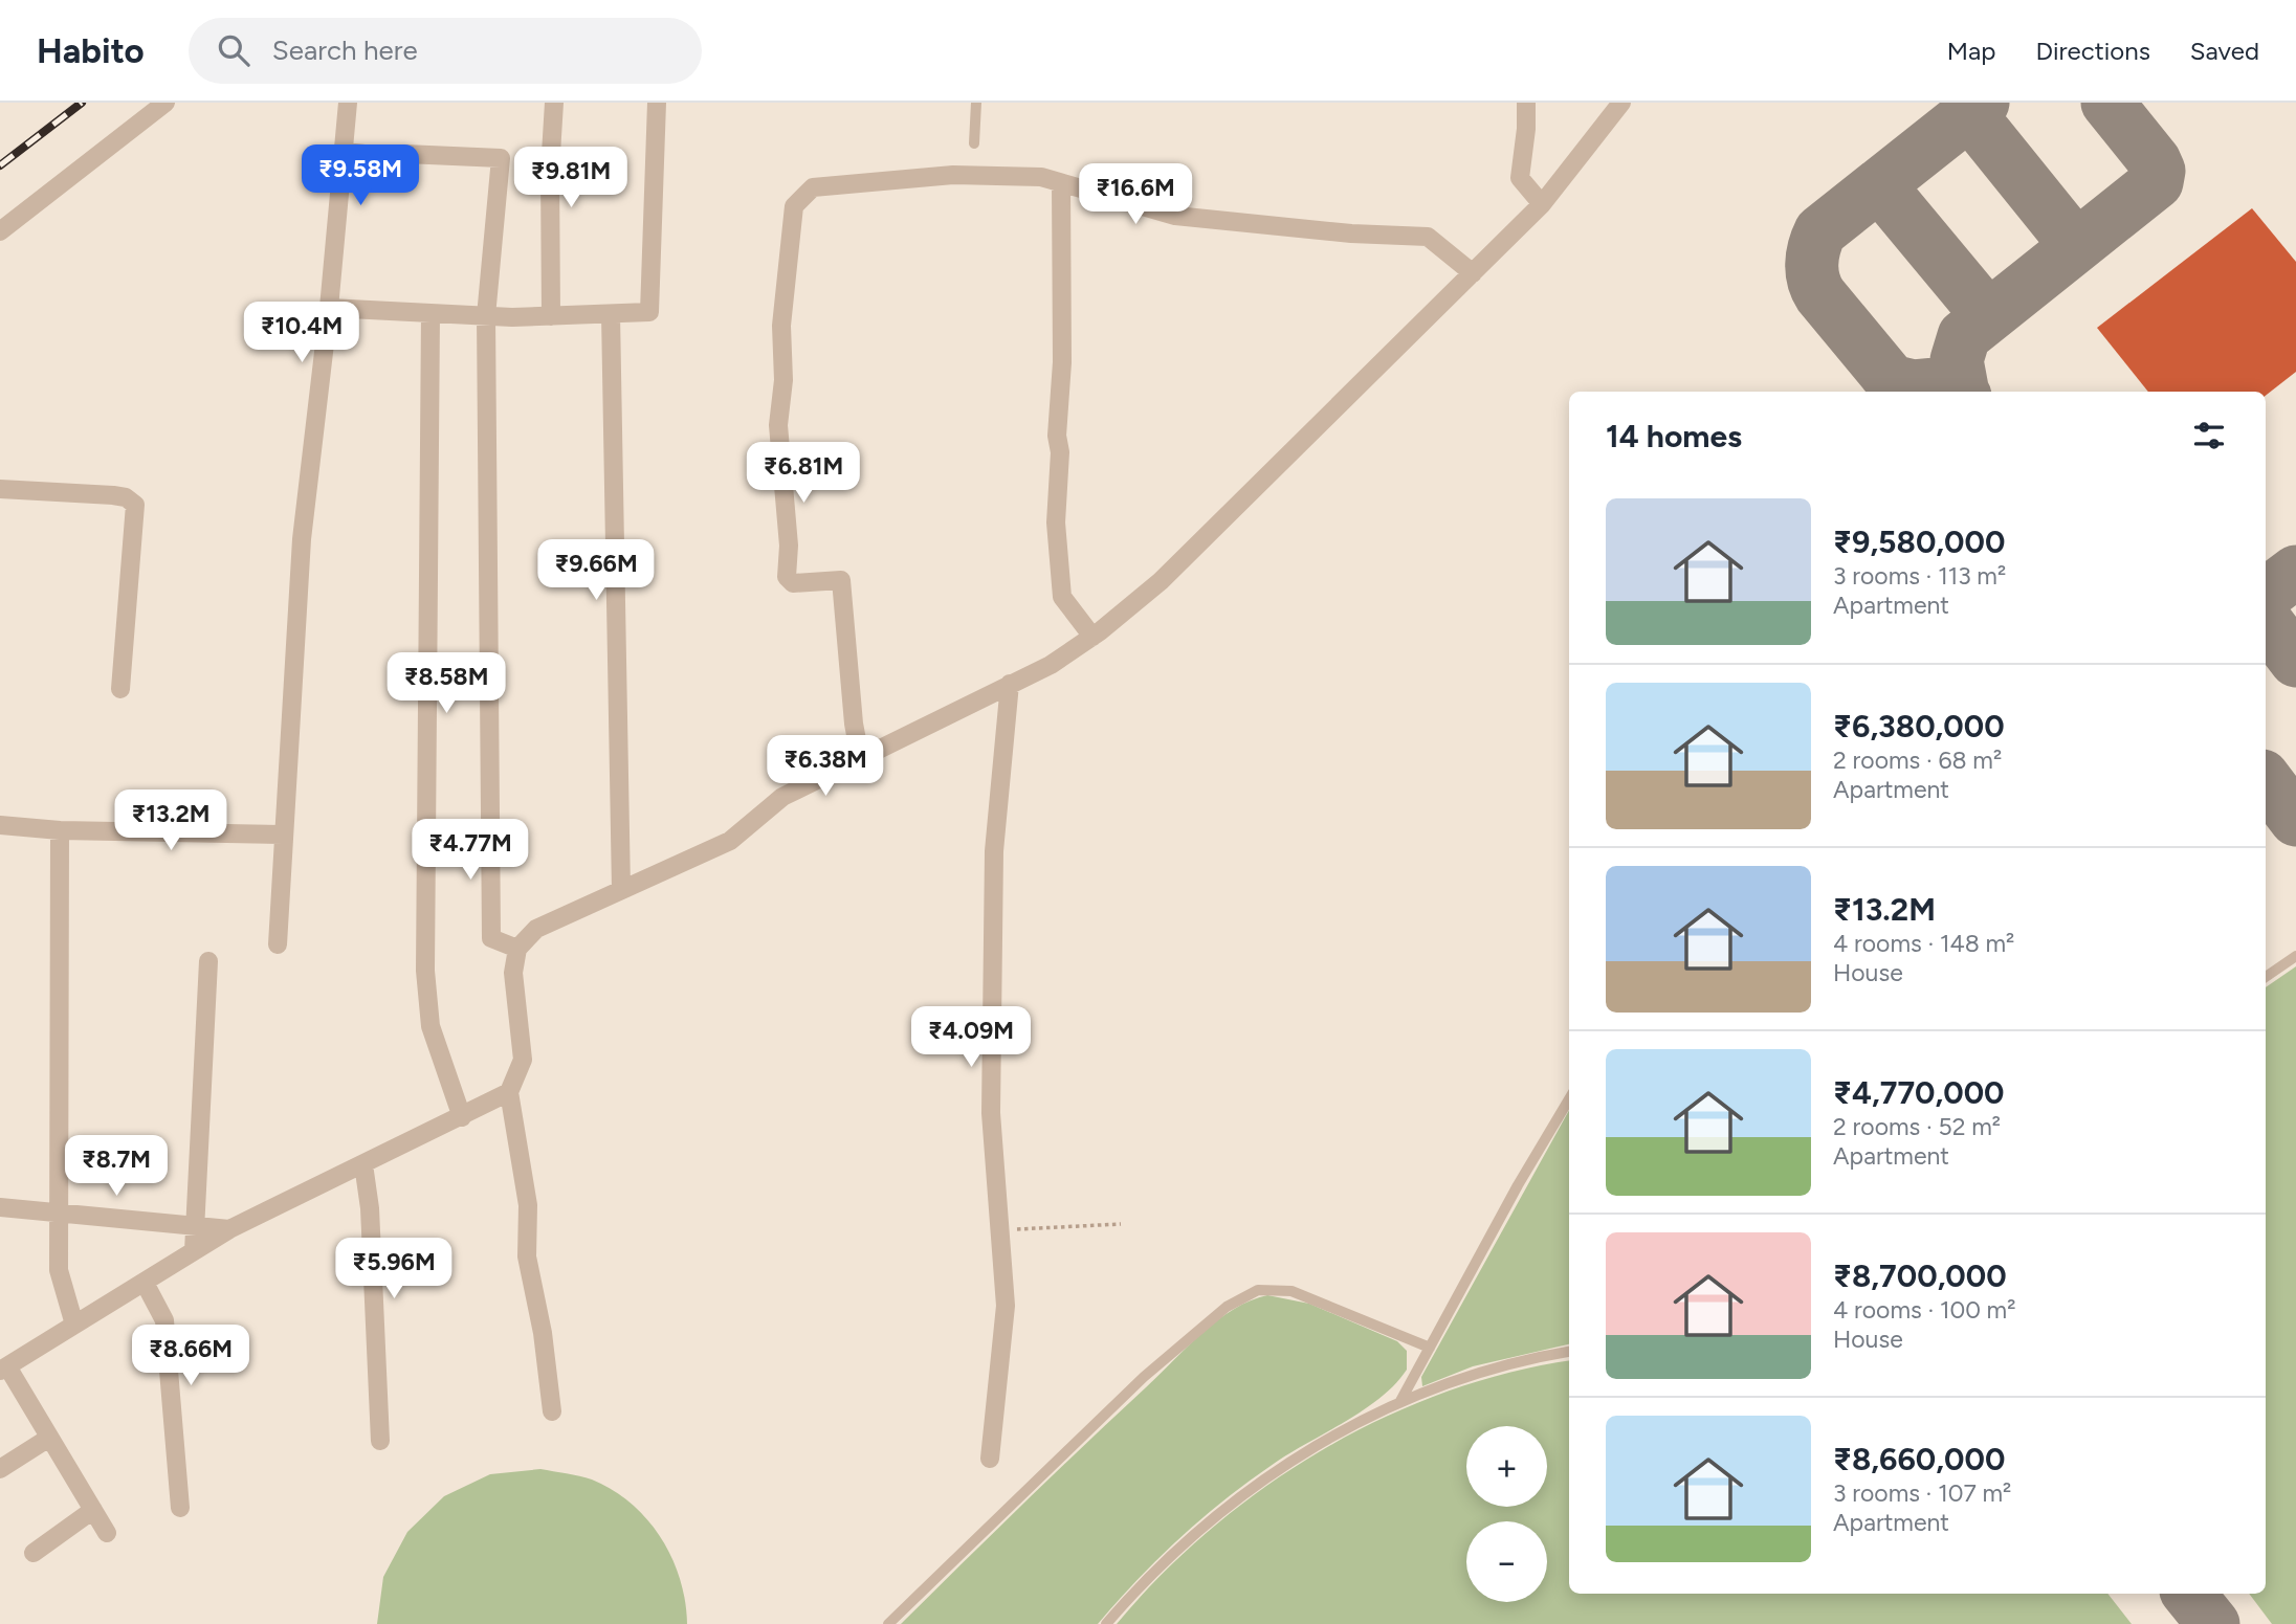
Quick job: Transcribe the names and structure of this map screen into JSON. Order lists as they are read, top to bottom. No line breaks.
{"page":{"header":"Habito","search":"Search here","nav":["Map","Directions","Saved"],"price":["₹9.58M","₹9.81M","₹16.6M","₹10.4M","₹6.81M","₹9.66M","₹8.58M","₹6.38M","₹13.2M","₹4.77M","₹4.09M","₹8.7M","₹5.96M","₹8.66M"],"heading":"14 homes","list":[{"name":"₹9,580,000","note":"3 rooms · 113 m² · Apartment"},{"name":"₹6,380,000","note":"2 rooms · 68 m² · Apartment"},{"name":"₹13.2M","note":"4 rooms · 148 m² · House"},{"name":"₹4,770,000","note":"2 rooms · 52 m² · Apartment"},{"name":"₹8,700,000","note":"4 rooms · 100 m² · House"},{"name":"₹8,660,000","note":"3 rooms · 107 m² · Apartment"}],"map_buttons":["+","−"]}}
